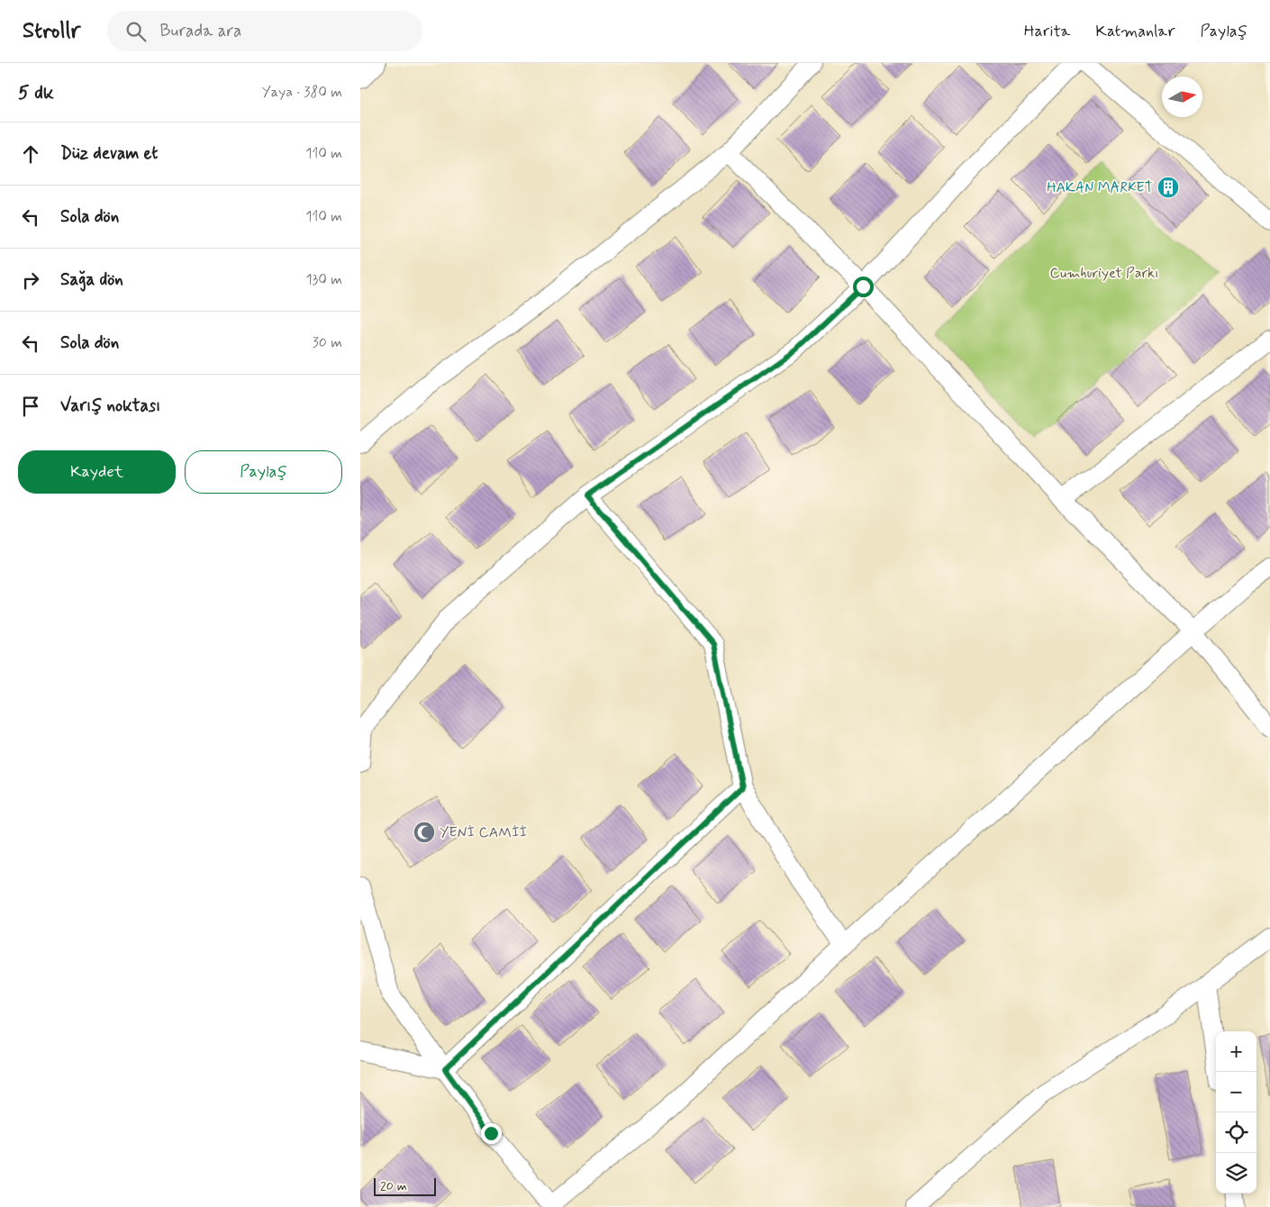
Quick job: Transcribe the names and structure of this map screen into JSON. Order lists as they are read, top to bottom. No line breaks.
{"parks":["Cumhuriyet Parkı"],"places":{"building":["HAKAN MARKET"],"mosque":["YENİ CAMİİ"]},"scale_bar":"20 m","north":"right","page":{"header":"Strollr","search":"Burada ara","nav":["Harita","Katmanlar","Paylaş"],"heading":["5 dk","Yaya · 380 m"],"list":[["Düz devam et","110 m"],["Sola dön","110 m"],["Sağa dön","130 m"],["Sola dön","30 m"],"Varış noktası"],"buttons":["Kaydet","Paylaş"],"map_buttons":["+","−"],"scale":"20 m"}}
